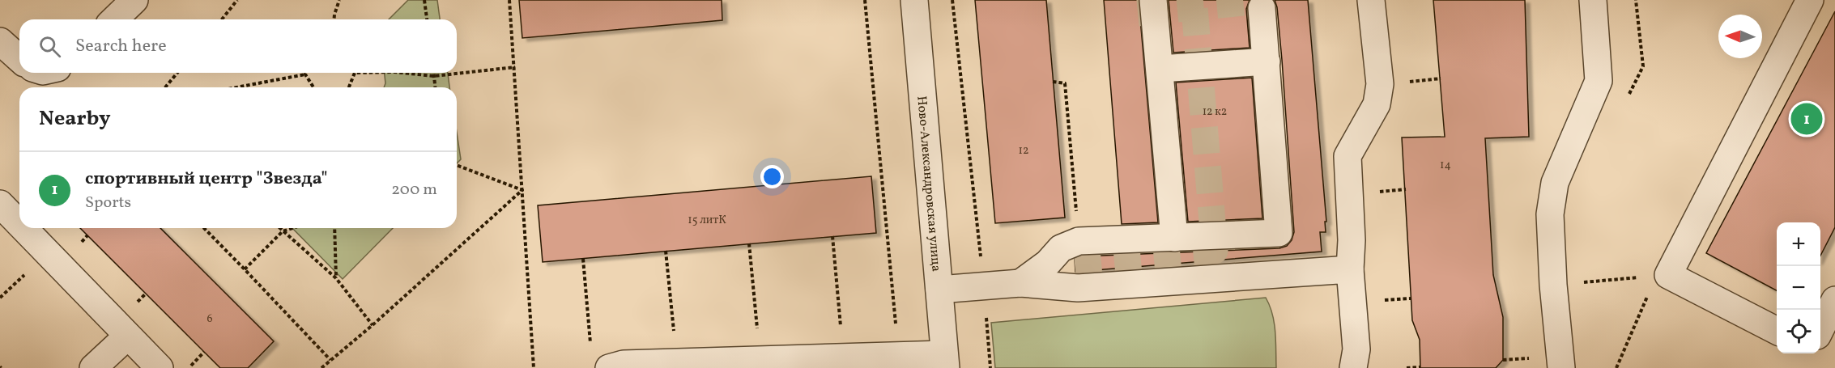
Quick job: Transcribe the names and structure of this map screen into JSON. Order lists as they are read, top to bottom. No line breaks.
{"streets":{"street":["Ново-Александровская улица"]},"house_numbers":["12 к2","12","14","15 литК","6"],"north":"left","page":{"search":"Search here","heading":"Nearby","pins":"1","list":[{"mark":"1","name":"спортивный центр \"Звезда\"","note":"Sports","value":"200 m"}],"map_buttons":["+","−"]}}
